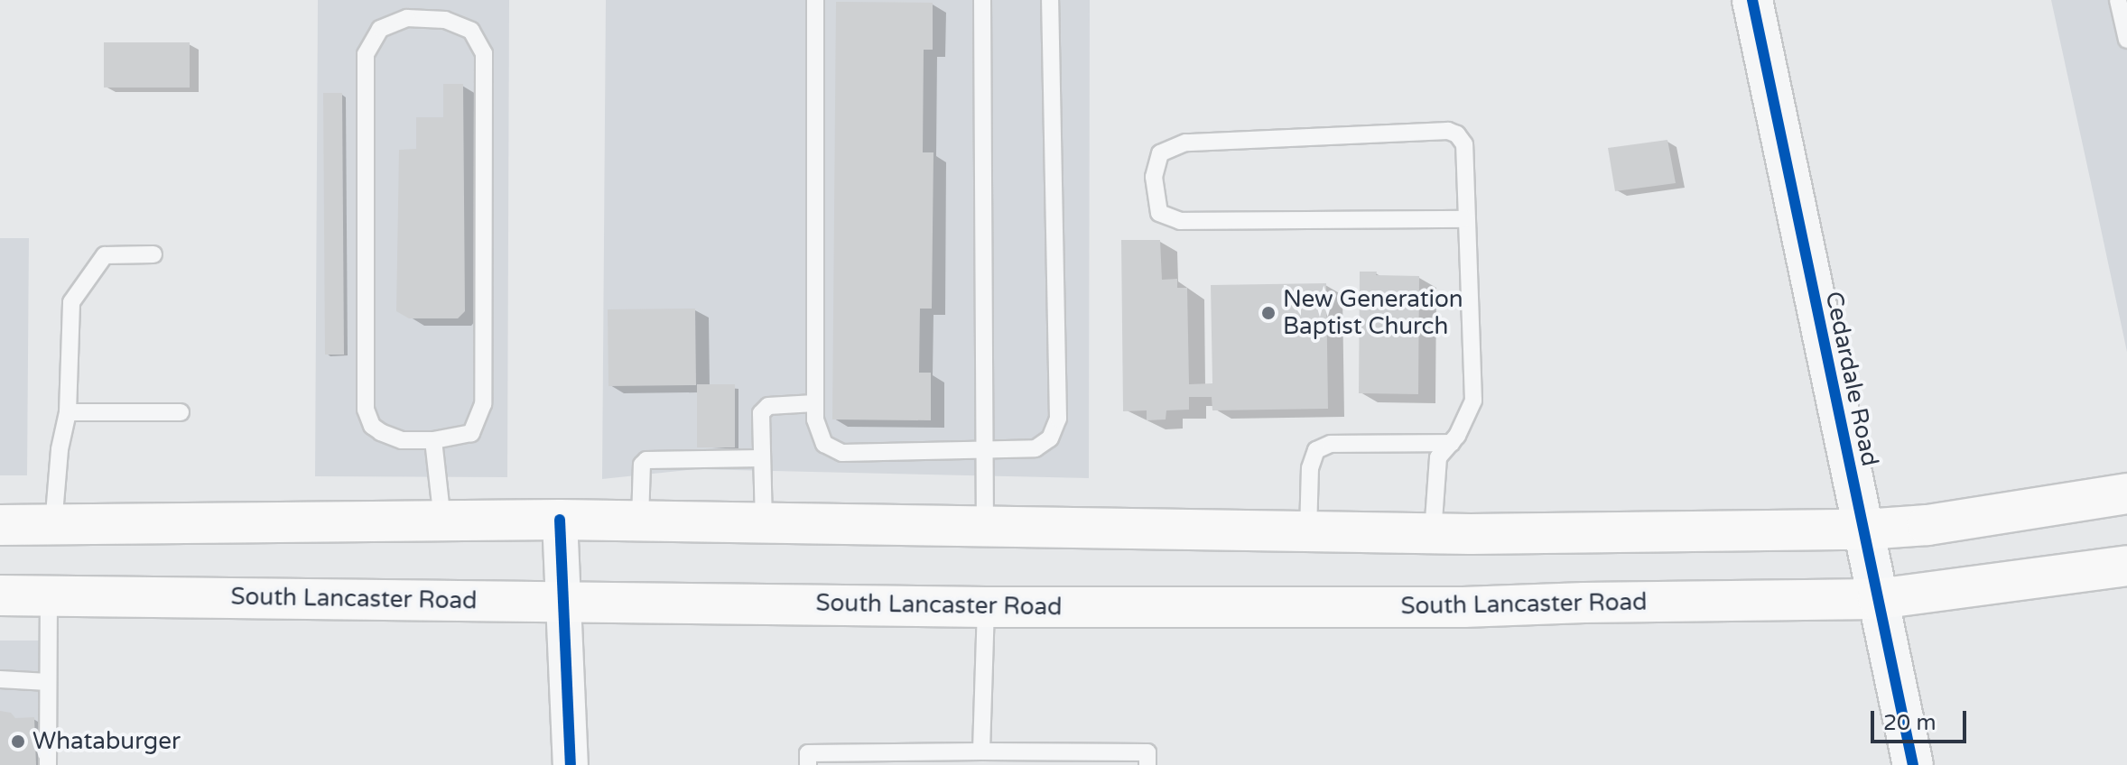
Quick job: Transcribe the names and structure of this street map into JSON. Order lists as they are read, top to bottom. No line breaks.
{"streets":{"main road":["South Lancaster Road"],"street":["Cedardale Road"]},"crossings":[["Cedardale Road","South Lancaster Road"]],"places":["New Generation Baptist Church","Whataburger"],"scale_bar":"20 m"}
